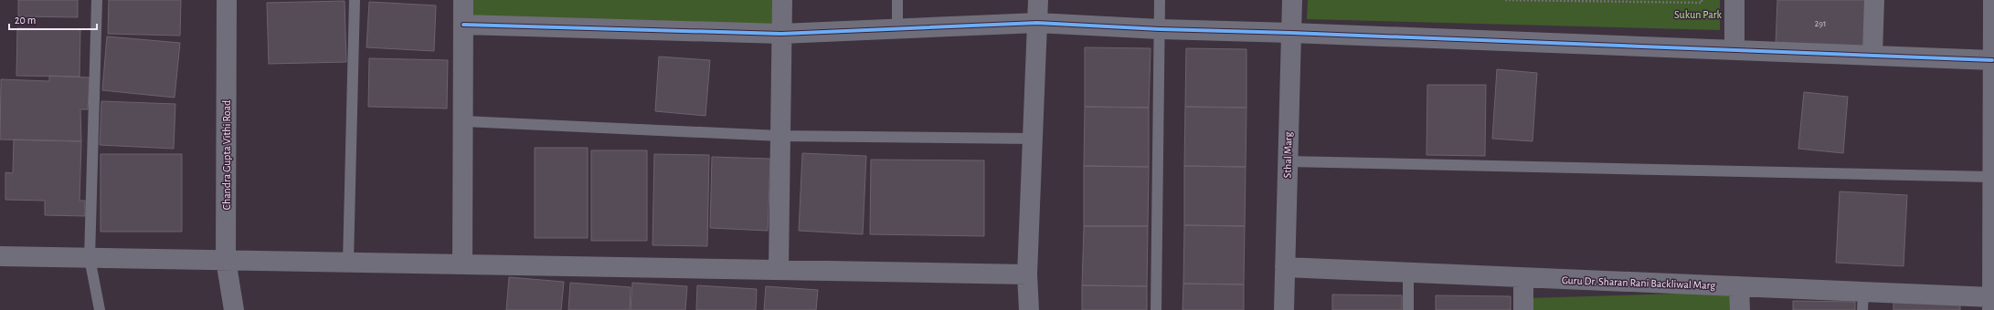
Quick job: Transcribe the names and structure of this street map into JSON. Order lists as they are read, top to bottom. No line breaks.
{"streets":{"street":["Chandra Gupta Vithi Road","Sthal Marg","Guru Dr. Sharan Rani Backliwal Marg"]},"crossings":[["Sthal Marg","Guru Dr. Sharan Rani Backliwal Marg"]],"parks":["Sukun Park"],"house_numbers":["291"],"scale_bar":"20 m"}
